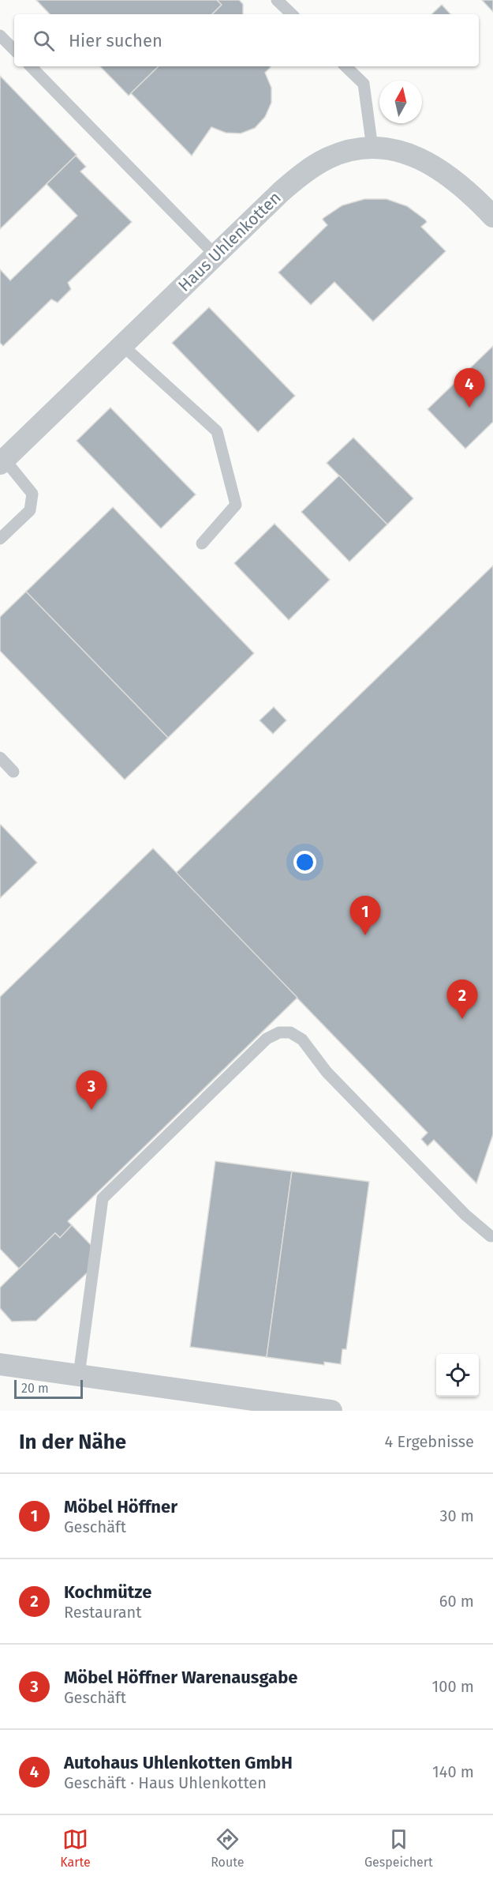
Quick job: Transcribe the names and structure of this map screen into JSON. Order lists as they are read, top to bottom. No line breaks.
{"streets":{"street":["Haus Uhlenkotten"]},"scale_bar":"20 m","north":"top","page":{"search":"Hier suchen","pins":["4","1","2","3"],"scale":"20 m","heading":["In der Nähe","4 Ergebnisse"],"list":[{"mark":"1","name":"Möbel Höffner","note":"Geschäft","value":"30 m"},{"mark":"2","name":"Kochmütze","note":"Restaurant","value":"60 m"},{"mark":"3","name":"Möbel Höffner Warenausgabe","note":"Geschäft","value":"100 m"},{"mark":"4","name":"Autohaus Uhlenkotten GmbH","note":"Geschäft · Haus Uhlenkotten","value":"140 m"}],"nav":["Karte","Route","Gespeichert"]}}
